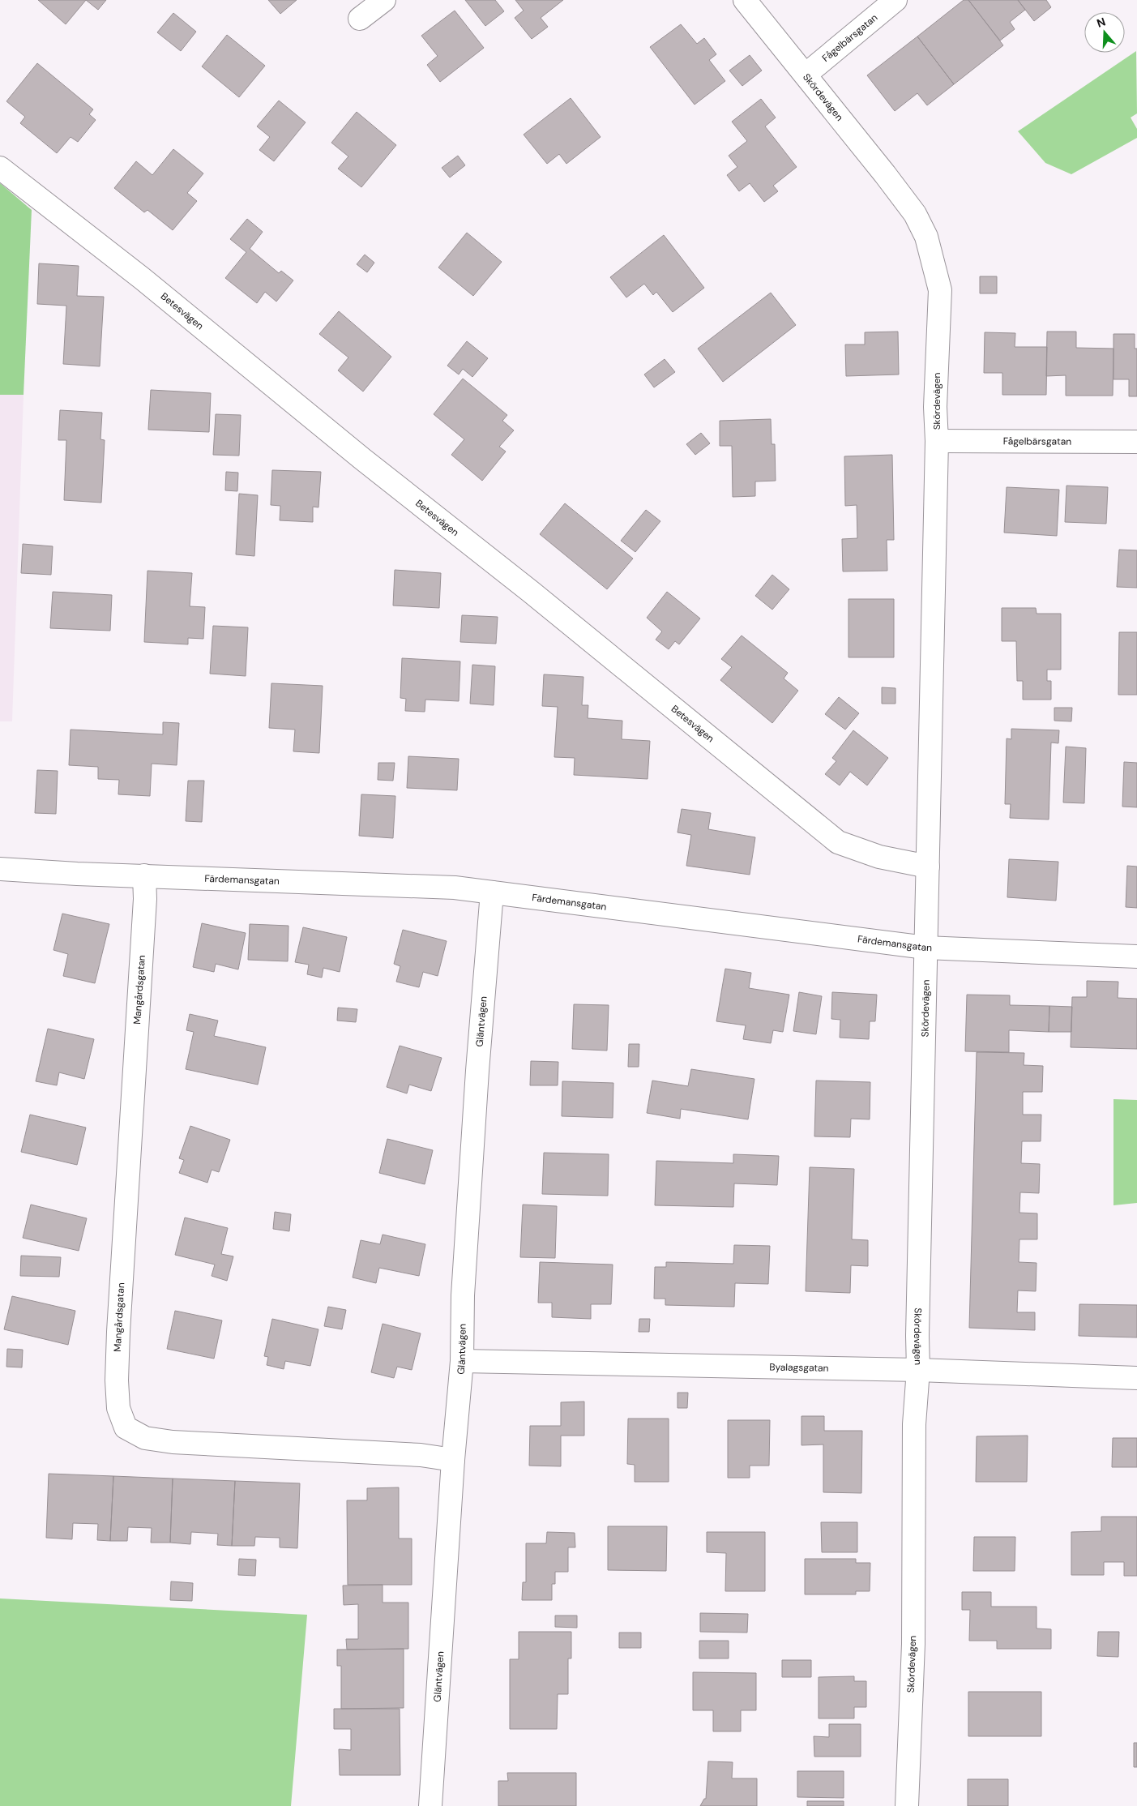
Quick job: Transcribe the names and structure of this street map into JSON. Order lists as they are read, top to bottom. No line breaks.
{"streets":{"street":["Fågelbärsgatan","Skördevägen","Betesvägen","Färdemansgatan","Mangårdsgatan","Gläntvägen","Byalagsgatan"]},"crossings":[["Fågelbärsgatan","Skördevägen"],["Skördevägen","Betesvägen"],["Skördevägen","Färdemansgatan"],["Skördevägen","Byalagsgatan"],["Färdemansgatan","Mangårdsgatan"],["Färdemansgatan","Gläntvägen"],["Mangårdsgatan","Gläntvägen"],["Gläntvägen","Byalagsgatan"]],"north":"top"}
